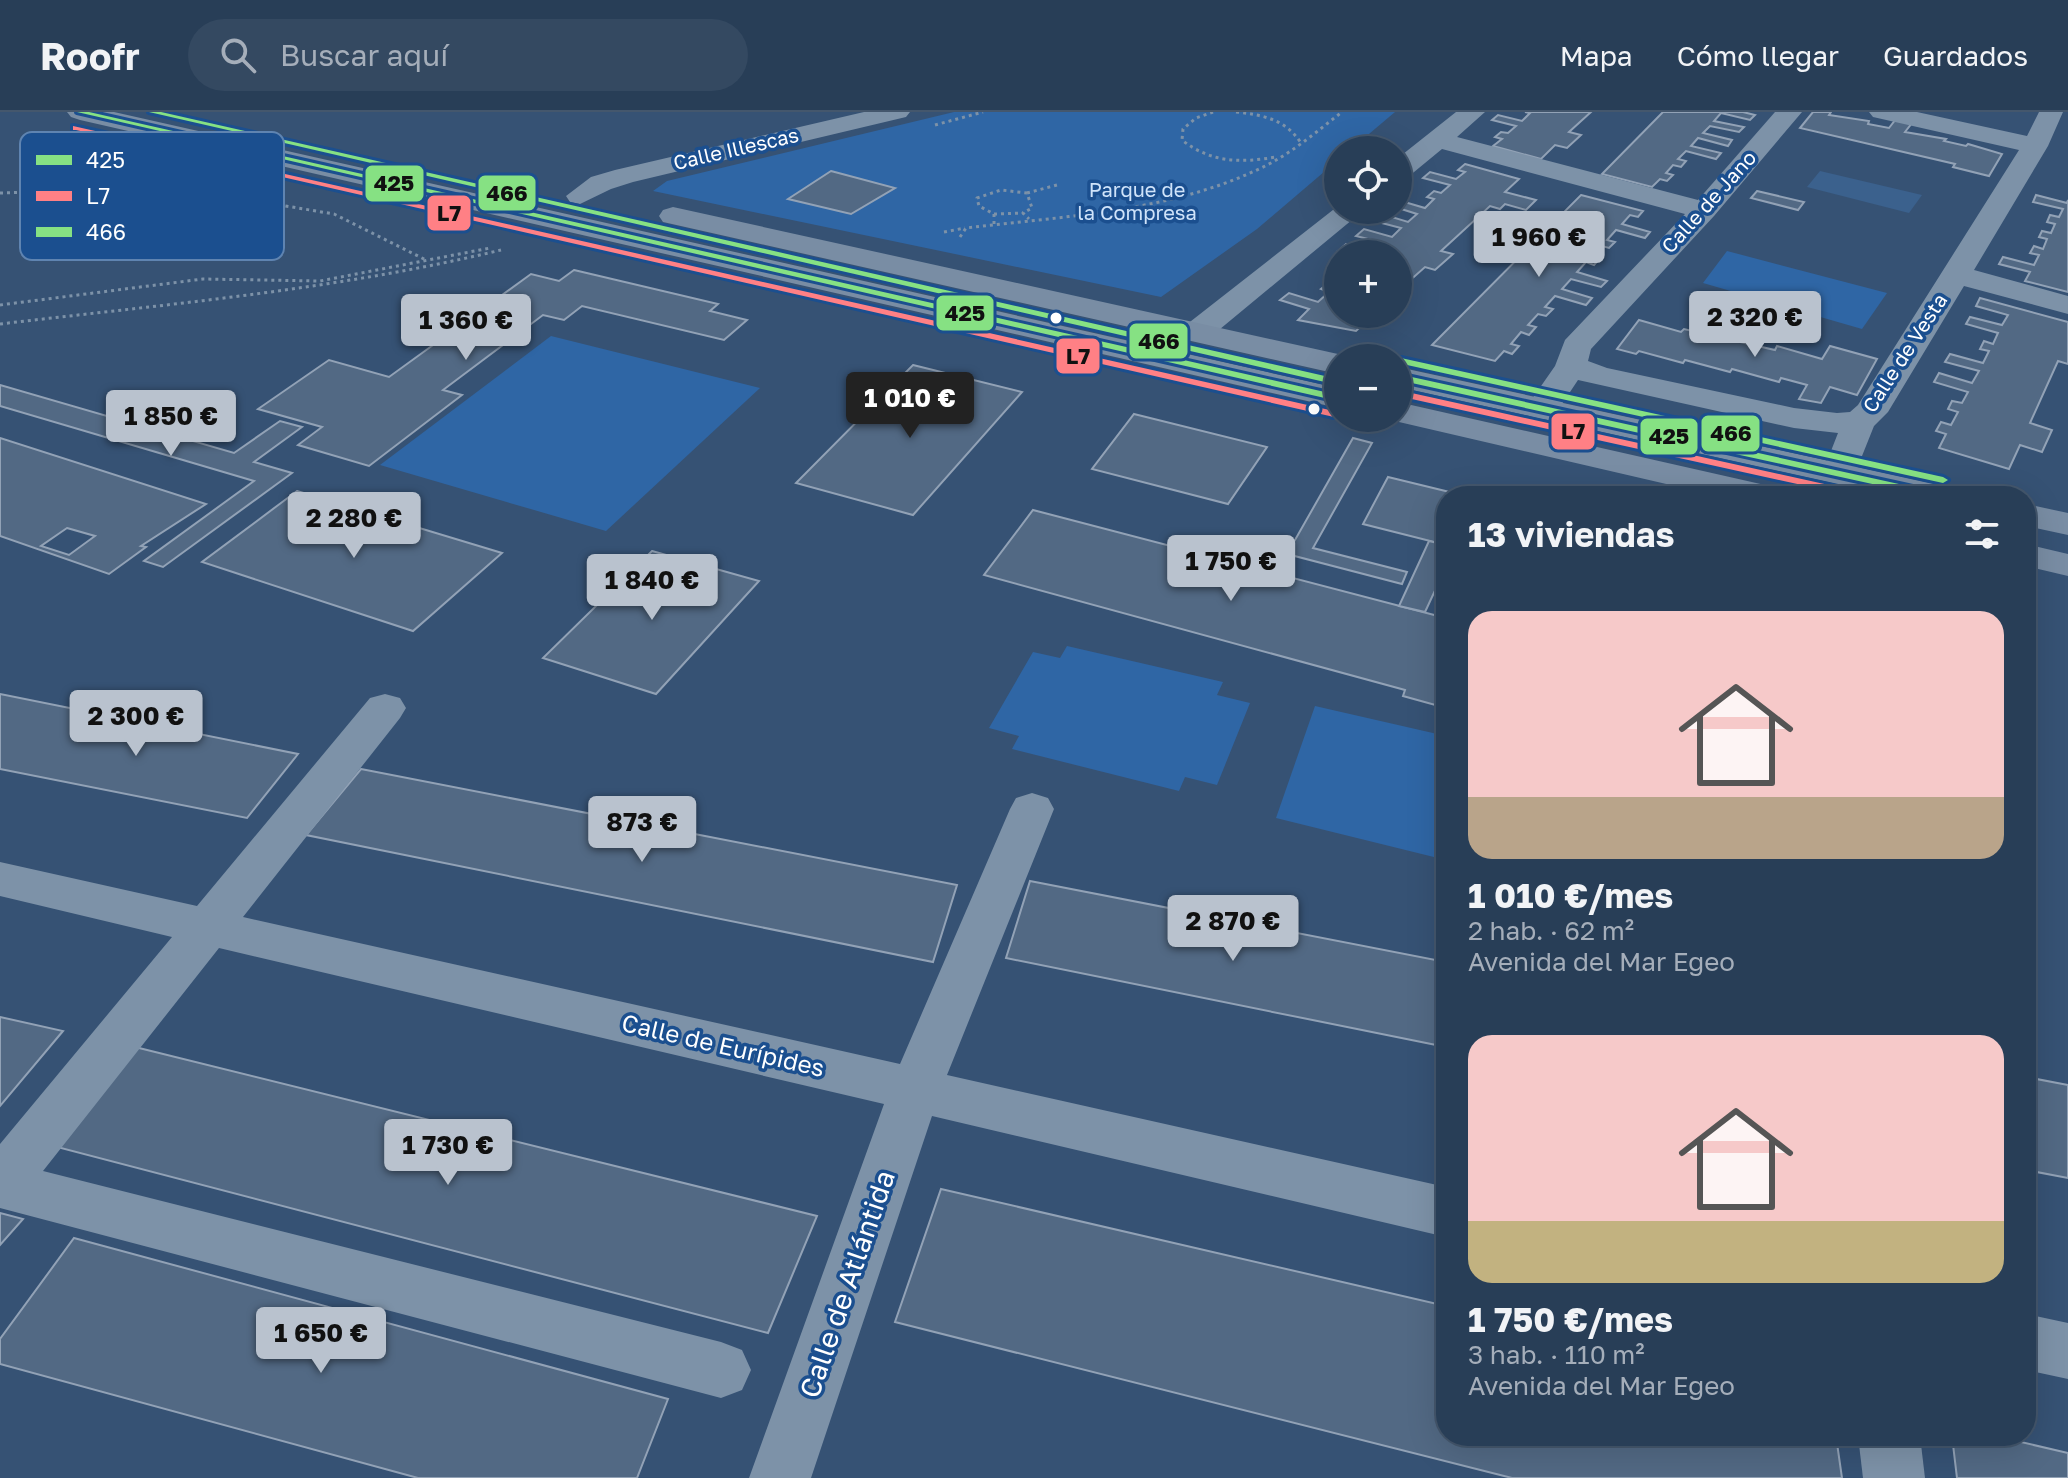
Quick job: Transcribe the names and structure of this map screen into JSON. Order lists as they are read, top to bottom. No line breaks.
{"streets":{"street":["Calle Illescas","Calle de Jano","Calle de Vesta","Calle de Eurípides","Calle de Atlántida"]},"crossings":[["Calle de Jano","Calle de Vesta"],["Calle de Eurípides","Calle de Atlántida"]],"parks":["Parque de la Compresa"],"lines":["transit line 425","transit line 466","transit line L7"],"legend":["425","L7","466"],"page":{"header":"Roofr","search":"Buscar aquí","nav":["Mapa","Cómo llegar","Guardados"],"map_buttons":["+","−"],"price":["1 960 €","2 320 €","1 360 €","1 010 €","1 850 €","2 280 €","1 750 €","1 840 €","2 300 €","873 €","2 870 €","1 730 €","1 650 €"],"heading":"13 viviendas","list":[{"name":"1 010 €/mes","note":"2 hab. · 62 m² · Avenida del Mar Egeo"},{"name":"1 750 €/mes","note":"3 hab. · 110 m² · Avenida del Mar Egeo"}]}}
